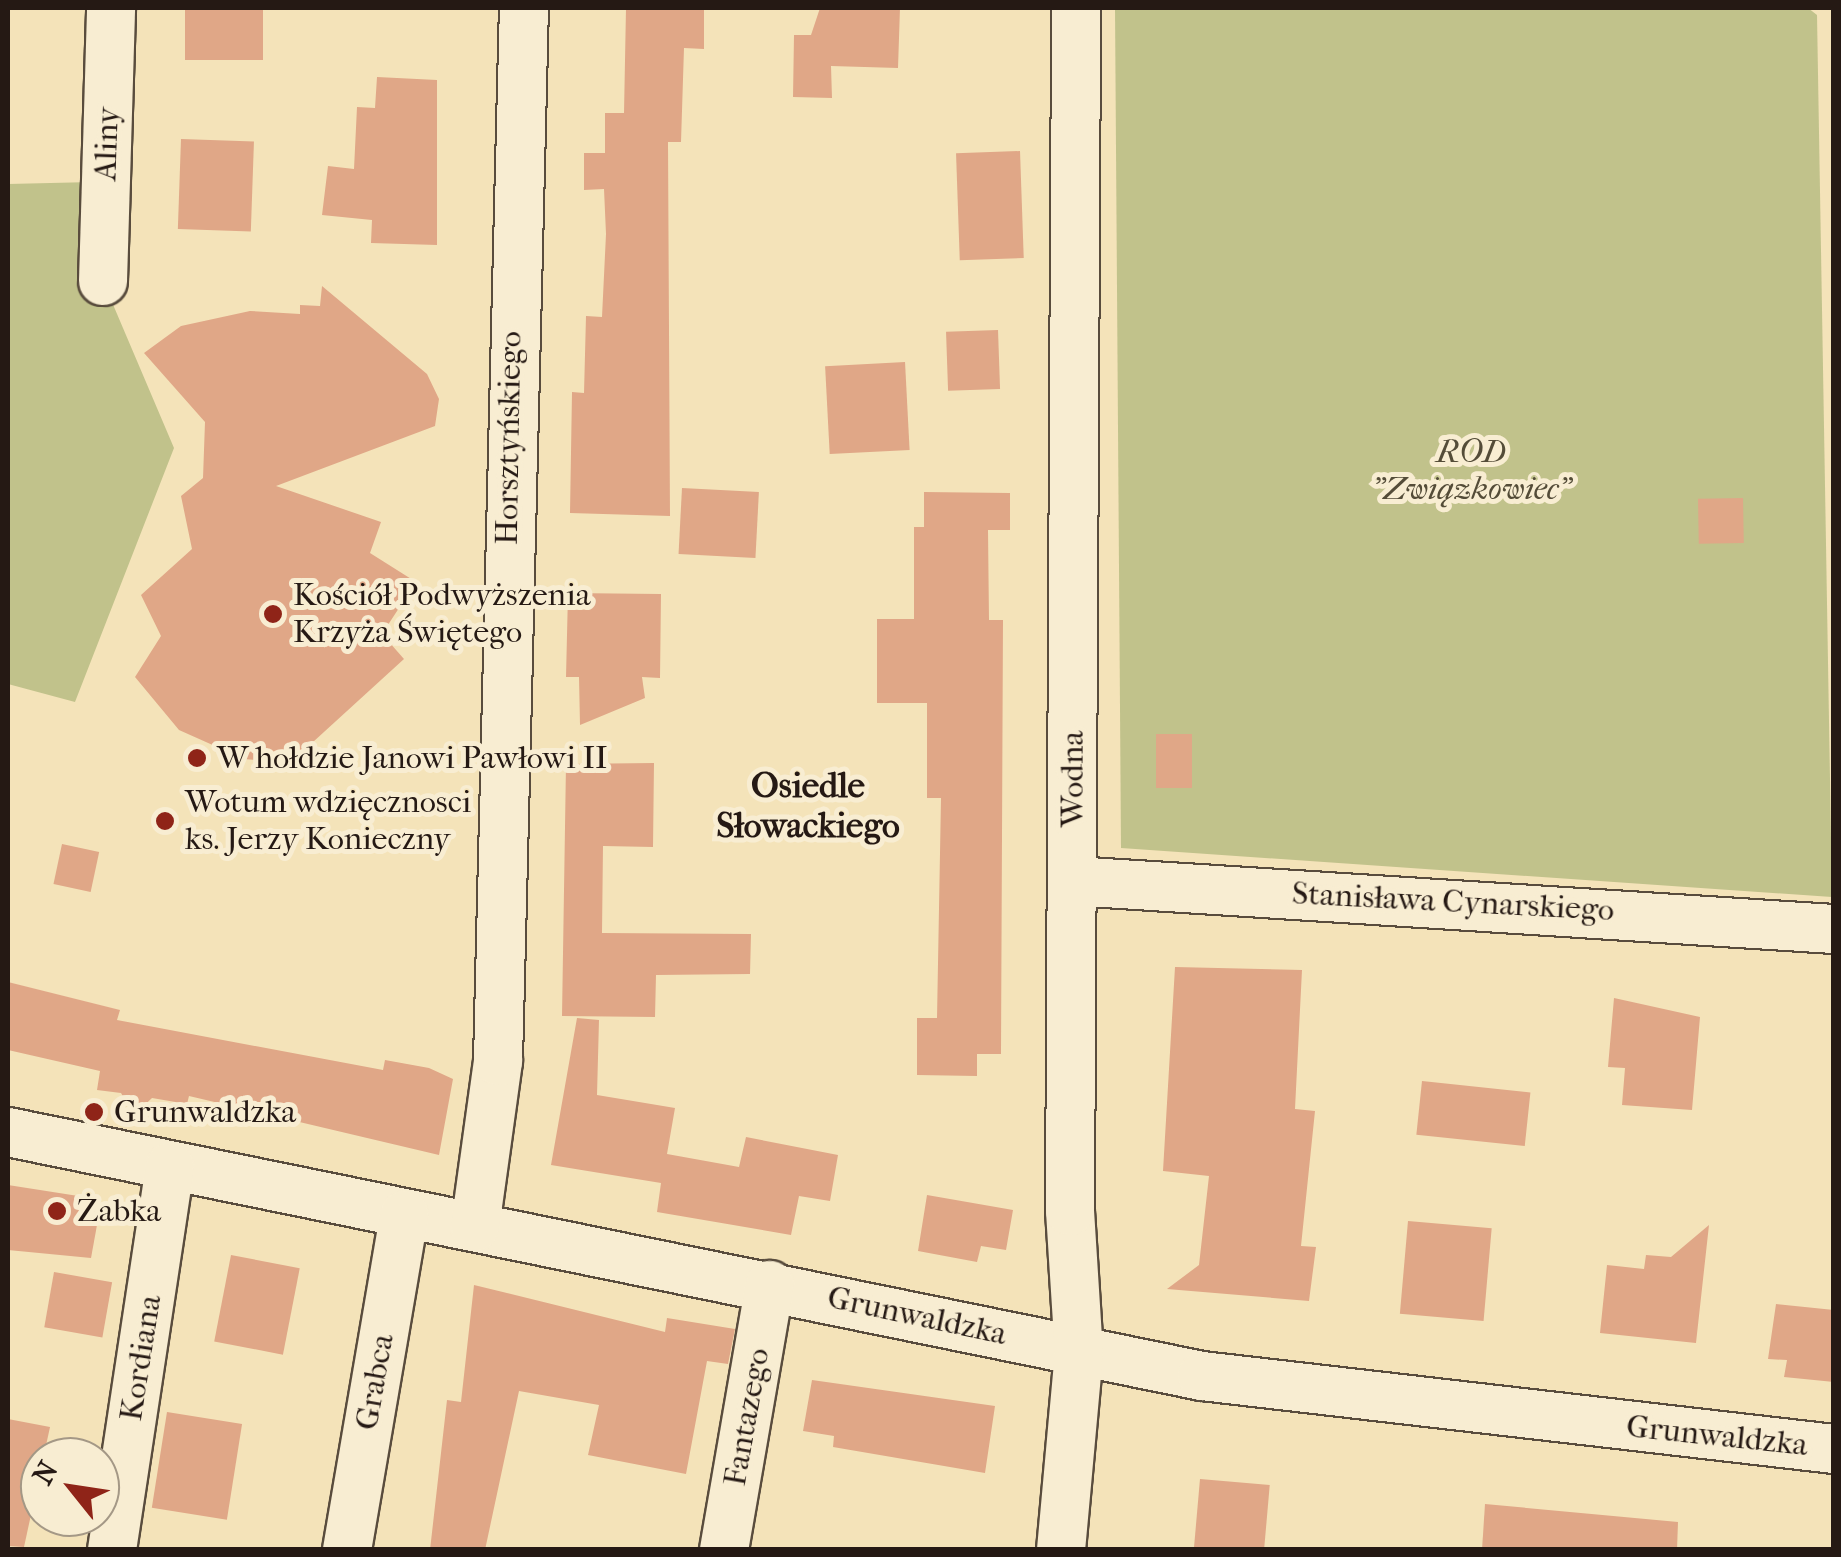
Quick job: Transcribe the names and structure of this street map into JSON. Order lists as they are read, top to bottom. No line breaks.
{"streets":{"street":["Aliny","Horsztyńskiego","Wodna","Stanisława Cynarskiego","Grunwaldzka","Kordiana","Grabca","Fantazego"]},"crossings":[["Horsztyńskiego","Grunwaldzka"],["Wodna","Stanisława Cynarskiego"],["Wodna","Grunwaldzka"],["Grunwaldzka","Kordiana"],["Grunwaldzka","Grabca"],["Grunwaldzka","Fantazego"]],"districts":["Osiedle Słowackiego"],"parks":["ROD \"Związkowiec\""],"places":["Kościół Podwyższenia Krzyża Świętego","W hołdzie Janowi Pawłowi II","Wotum wdzięcznosci ks. Jerzy Konieczny","Grunwaldzka","Żabka"],"north":"top left"}
